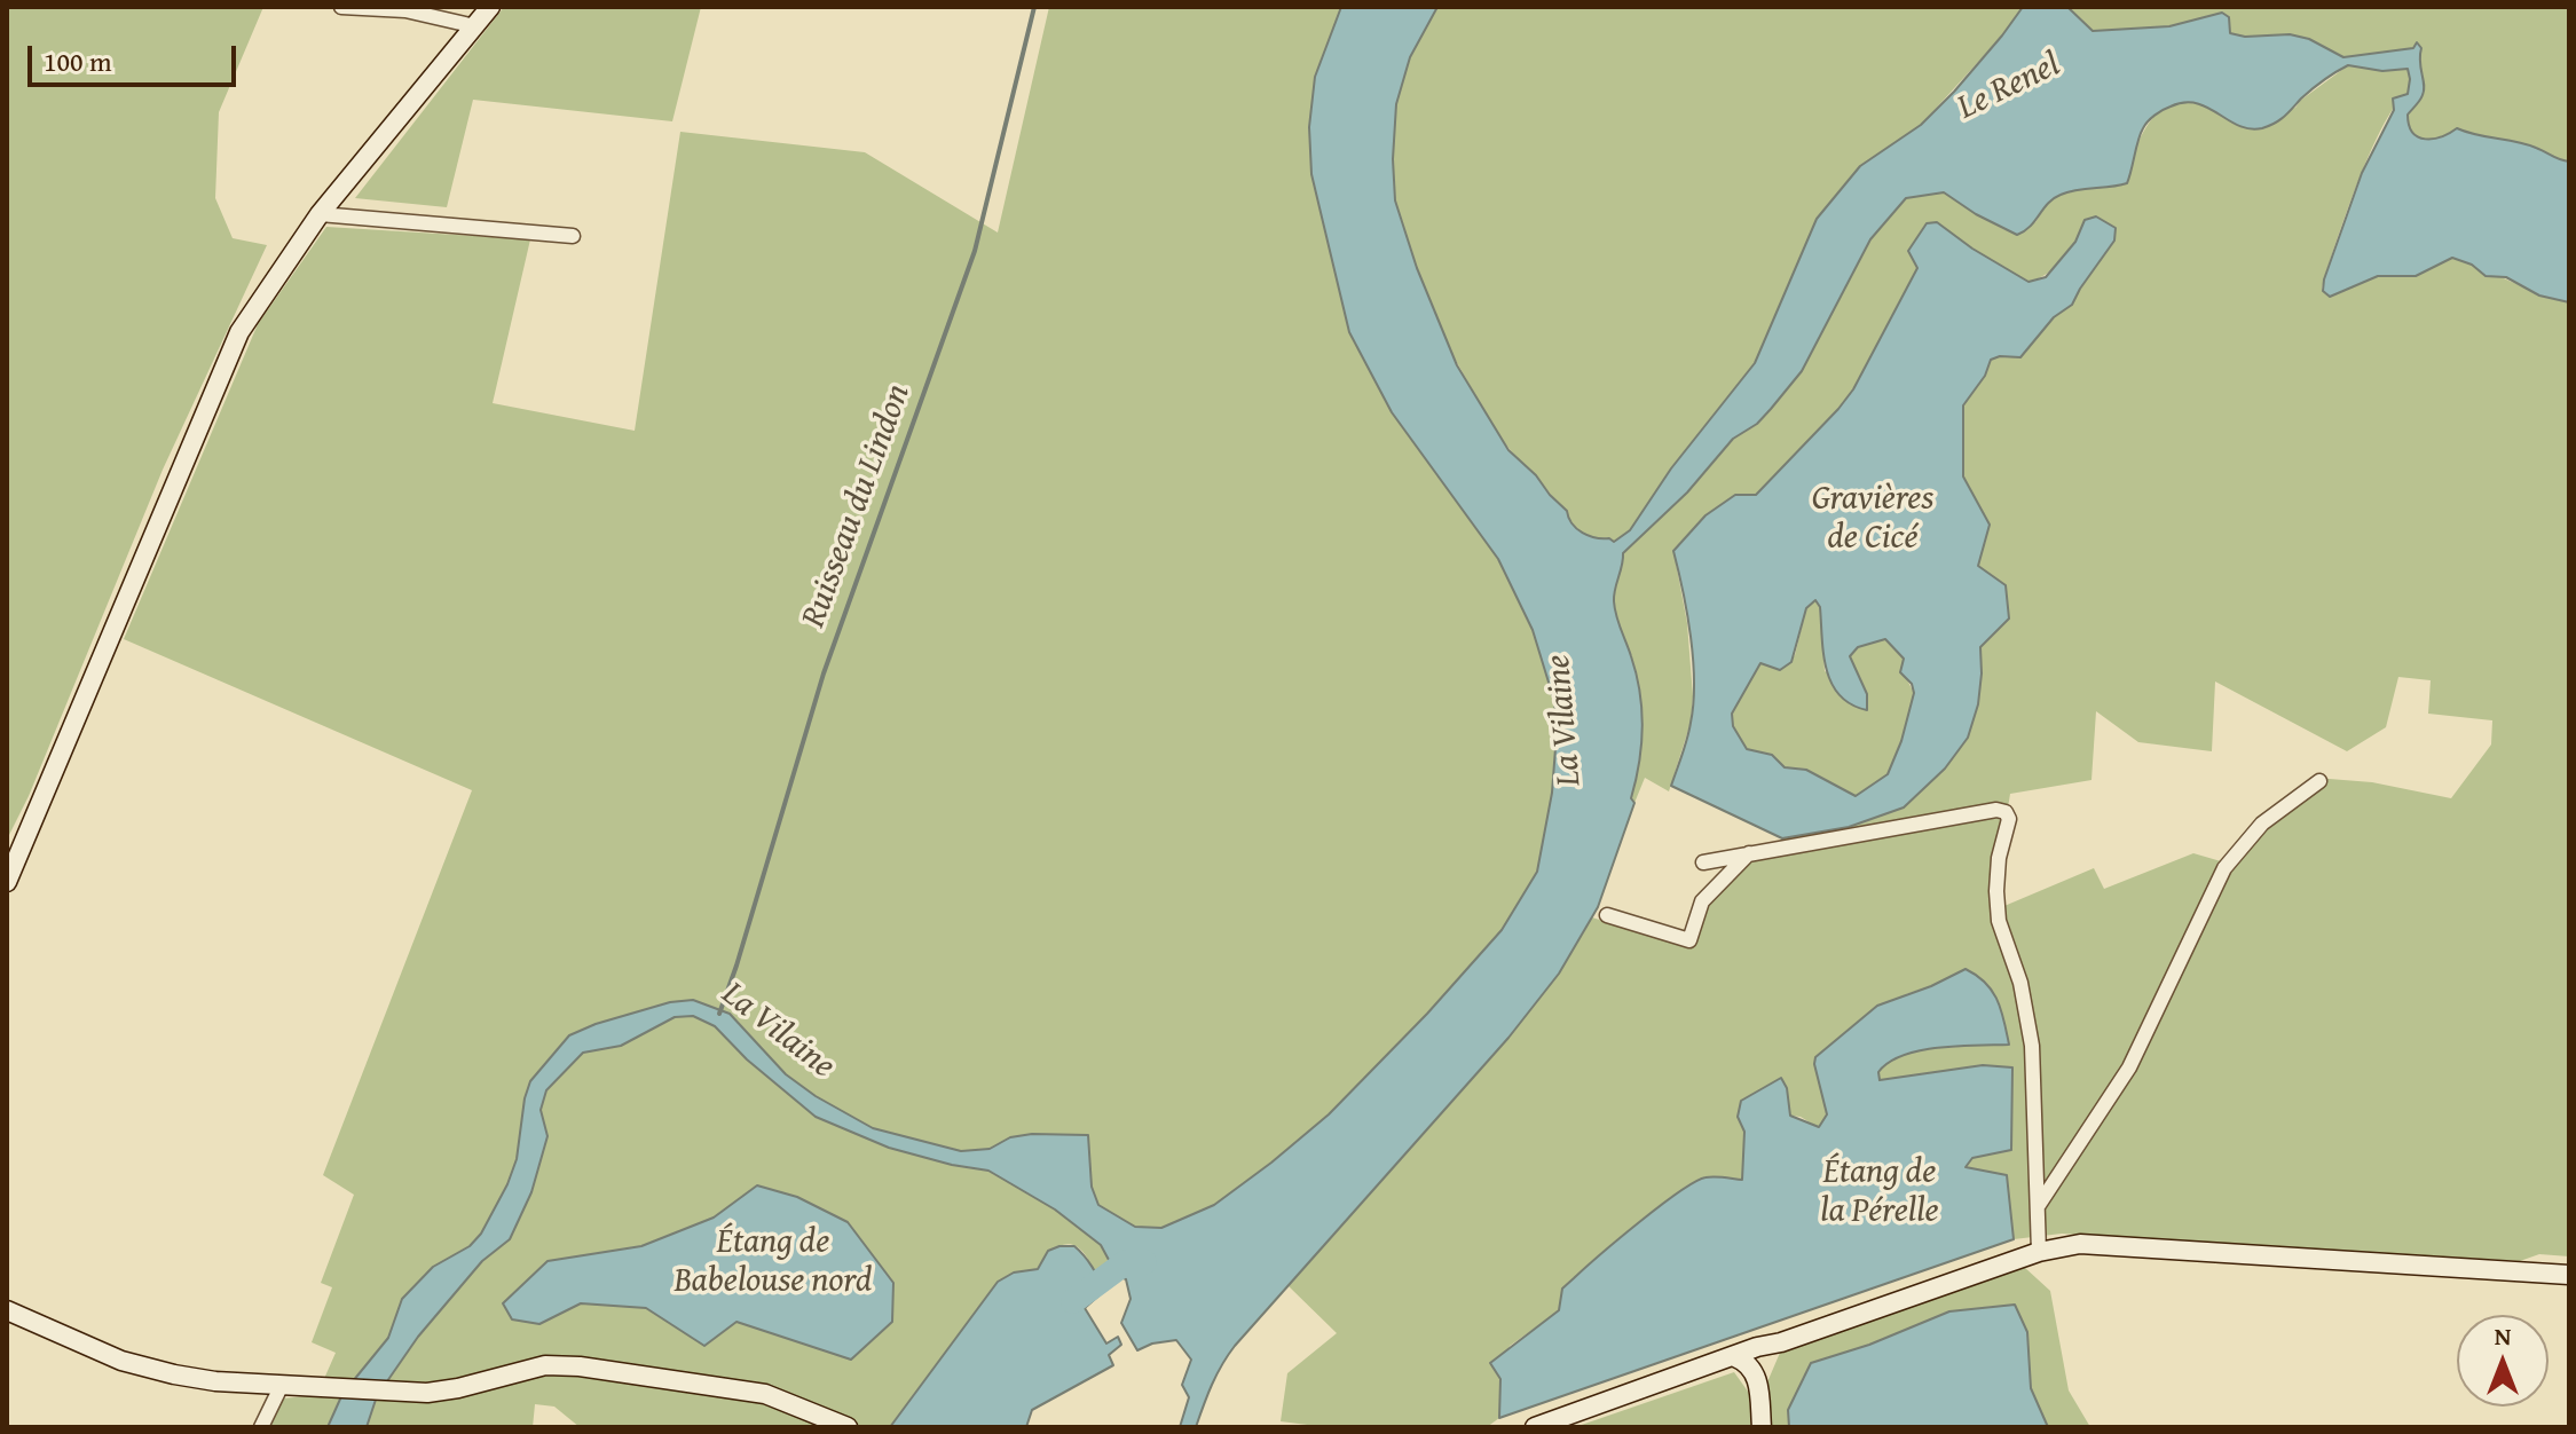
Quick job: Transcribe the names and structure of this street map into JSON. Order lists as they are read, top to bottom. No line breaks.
{"water":["Le Renel","Gravières de Cicé","Ruisseau du Lindon","La Vilaine","Étang de la Pérelle","Étang de Babelouse nord"],"scale_bar":"100 m","north":"top"}
